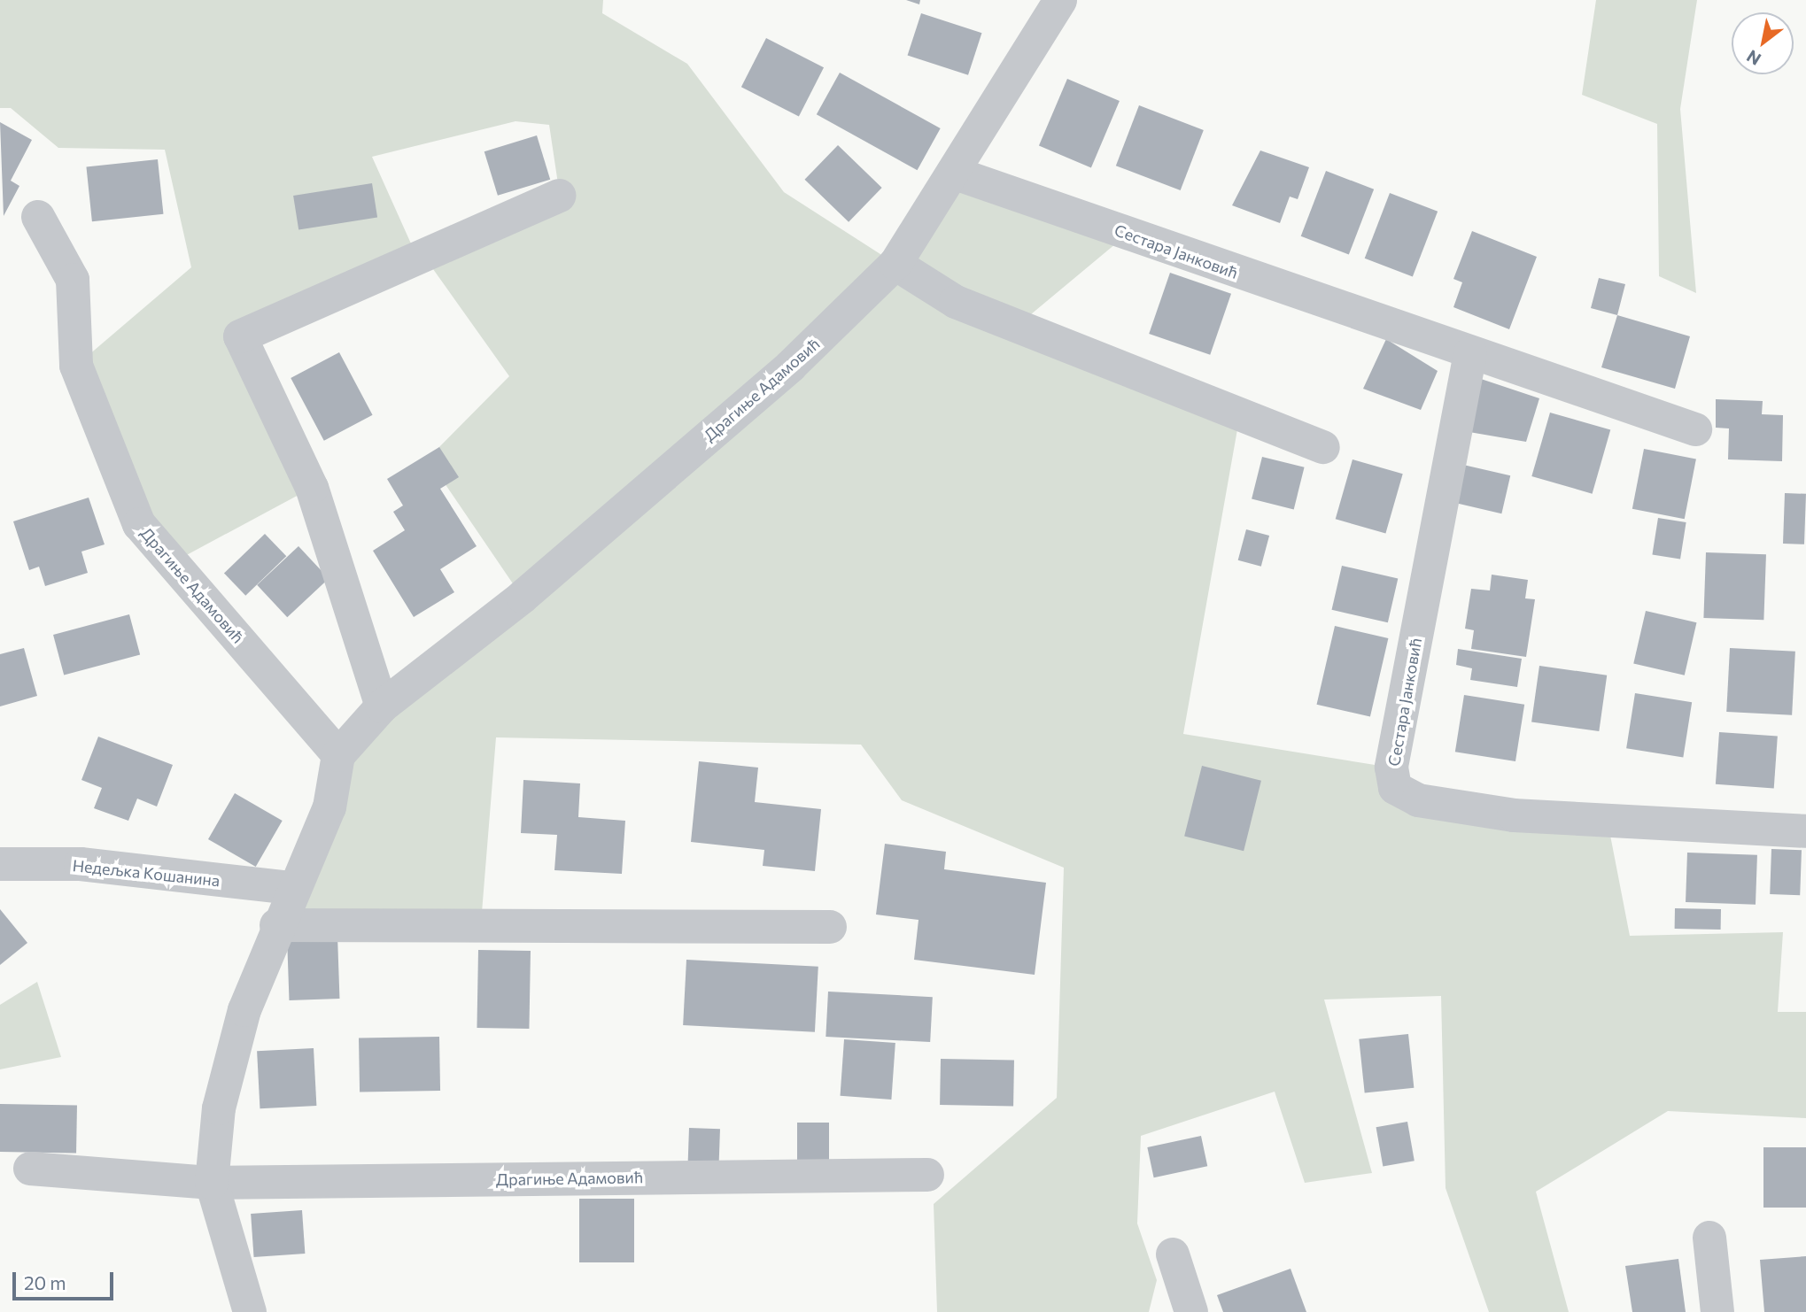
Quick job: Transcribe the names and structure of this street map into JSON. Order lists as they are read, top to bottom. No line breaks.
{"streets":{"street":["Сестара Јанковић","Драгиње Адамовић","Недељка Кошанина"]},"crossings":[["Сестара Јанковић","Драгиње Адамовић"]],"scale_bar":"20 m","north":"bottom left"}
